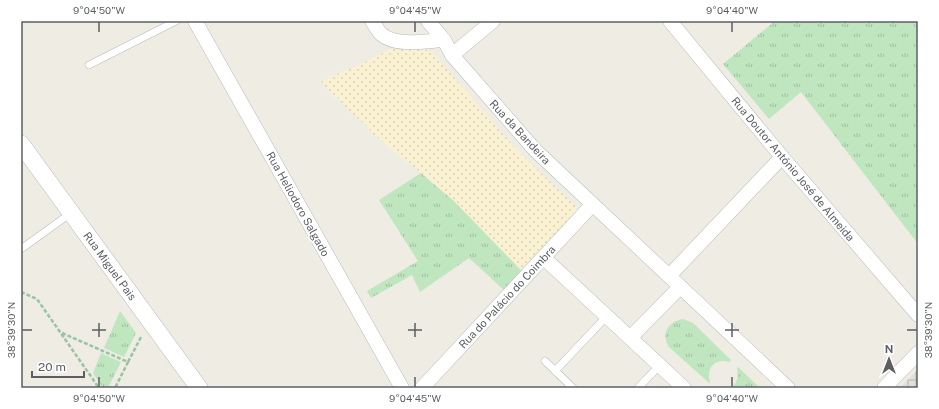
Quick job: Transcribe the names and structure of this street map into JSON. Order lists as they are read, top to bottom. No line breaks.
{"streets":{"street":["Rua da Bandeira","Rua Doutor António José de Almeida","Rua Heliodoro Salgado","Rua Miguel Pais","Rua do Palácio do Coimbra"]},"crossings":[["Rua da Bandeira","Rua do Palácio do Coimbra"]],"scale_bar":"20 m","north":"top","coordinates":["9°04'50\"W","9°04'45\"W","9°04'40\"W","38°39'30\"N"]}
